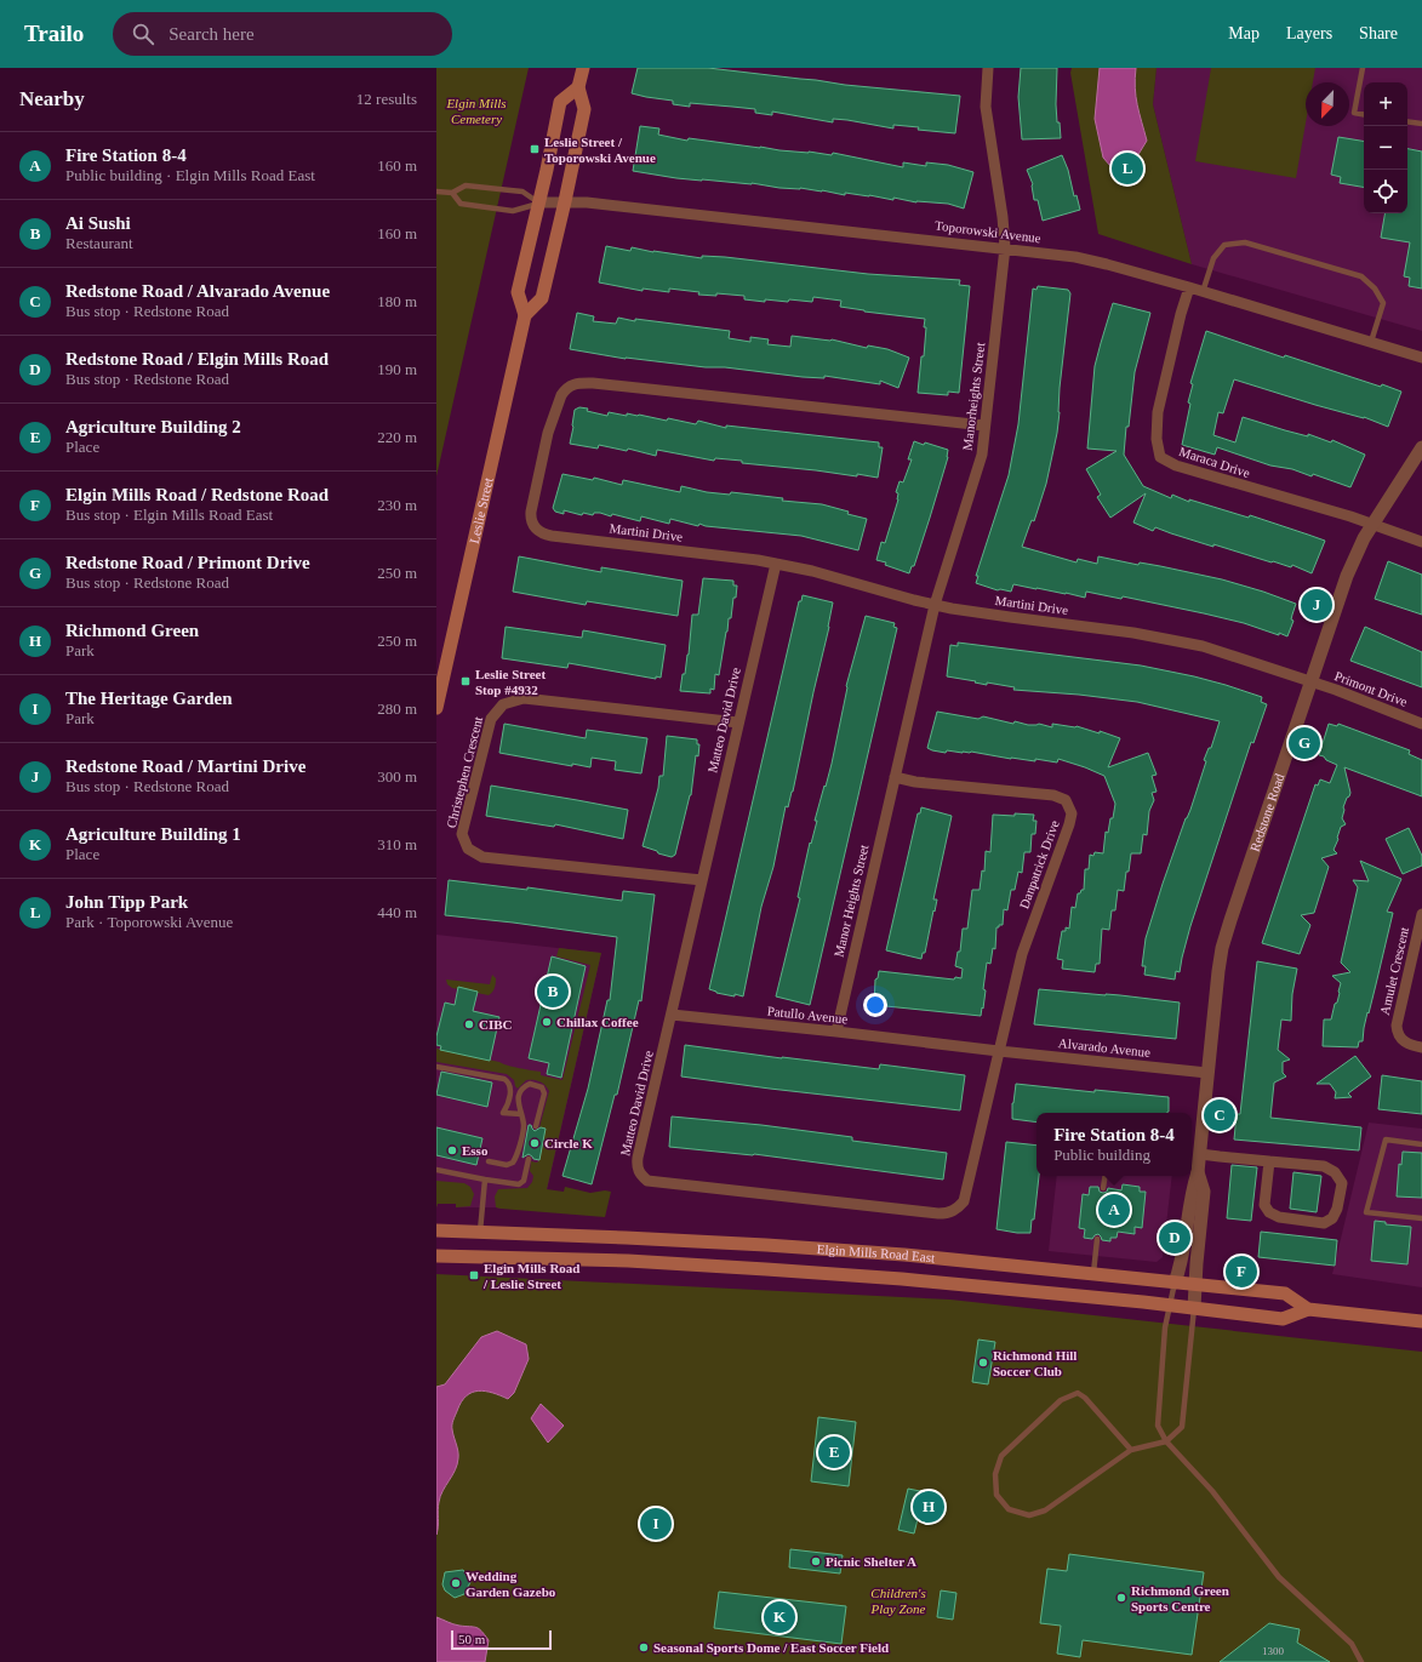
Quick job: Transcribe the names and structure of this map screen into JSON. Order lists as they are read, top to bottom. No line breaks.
{"streets":{"main road":["Leslie Street","Elgin Mills Road East"],"street":["Toporowski Avenue","Manorheights Street","Maraca Drive","Martini Drive","Primont Drive","Matteo David Drive","Christephen Crescent","Redstone Road","Danpatrick Drive","Manor Heights Street","Amulet Crescent","Patullo Avenue","Alvarado Avenue"]},"crossings":[["Toporowski Avenue","Manorheights Street"],["Toporowski Avenue","Maraca Drive"],["Toporowski Avenue","Leslie Street"],["Manorheights Street","Martini Drive"],["Manorheights Street","Danpatrick Drive"],["Manorheights Street","Manor Heights Street"],["Maraca Drive","Redstone Road"],["Martini Drive","Primont Drive"],["Martini Drive","Matteo David Drive"],["Martini Drive","Redstone Road"],["Primont Drive","Redstone Road"],["Matteo David Drive","Christephen Crescent"],["Matteo David Drive","Danpatrick Drive"],["Matteo David Drive","Patullo Avenue"],["Matteo David Drive","Alvarado Avenue"],["Redstone Road","Alvarado Avenue"],["Redstone Road","Elgin Mills Road East"],["Danpatrick Drive","Manor Heights Street"],["Danpatrick Drive","Patullo Avenue"],["Danpatrick Drive","Alvarado Avenue"],["Manor Heights Street","Patullo Avenue"],["Patullo Avenue","Alvarado Avenue"]],"parks":["Elgin Mills Cemetery","Children's Play Zone"],"places":{"transit":["Leslie Street / Toporowski Avenue","Leslie Street Stop #4932","Elgin Mills Road / Leslie Street"],"other":["Chillax Coffee","CIBC","Circle K","Esso","Richmond Hill Soccer Club","Picnic Shelter A","Wedding Garden Gazebo","Richmond Green Sports Centre","Seasonal Sports Dome / East Soccer Field"]},"house_numbers":["1300"],"scale_bar":"50 m","north":"bottom left","page":{"header":"Trailo","search":"Search here","nav":["Map","Layers","Share"],"heading":["Nearby","12 results"],"map_buttons":["+","−"],"list":[{"mark":"A","name":"Fire Station 8-4","note":"Public building · Elgin Mills Road East","value":"160 m"},{"mark":"B","name":"Ai Sushi","note":"Restaurant","value":"160 m"},{"mark":"C","name":"Redstone Road / Alvarado Avenue","note":"Bus stop · Redstone Road","value":"180 m"},{"mark":"D","name":"Redstone Road / Elgin Mills Road","note":"Bus stop · Redstone Road","value":"190 m"},{"mark":"E","name":"Agriculture Building 2","note":"Place","value":"220 m"},{"mark":"F","name":"Elgin Mills Road / Redstone Road","note":"Bus stop · Elgin Mills Road East","value":"230 m"},{"mark":"G","name":"Redstone Road / Primont Drive","note":"Bus stop · Redstone Road","value":"250 m"},{"mark":"H","name":"Richmond Green","note":"Park","value":"250 m"},{"mark":"I","name":"The Heritage Garden","note":"Park","value":"280 m"},{"mark":"J","name":"Redstone Road / Martini Drive","note":"Bus stop · Redstone Road","value":"300 m"},{"mark":"K","name":"Agriculture Building 1","note":"Place","value":"310 m"},{"mark":"L","name":"John Tipp Park","note":"Park · Toporowski Avenue","value":"440 m"}],"pins":["L","J","G","B","C","A","D","F","E","H","I","K"],"popup":["Fire Station 8-4","Public building"],"scale":"50 m"}}
